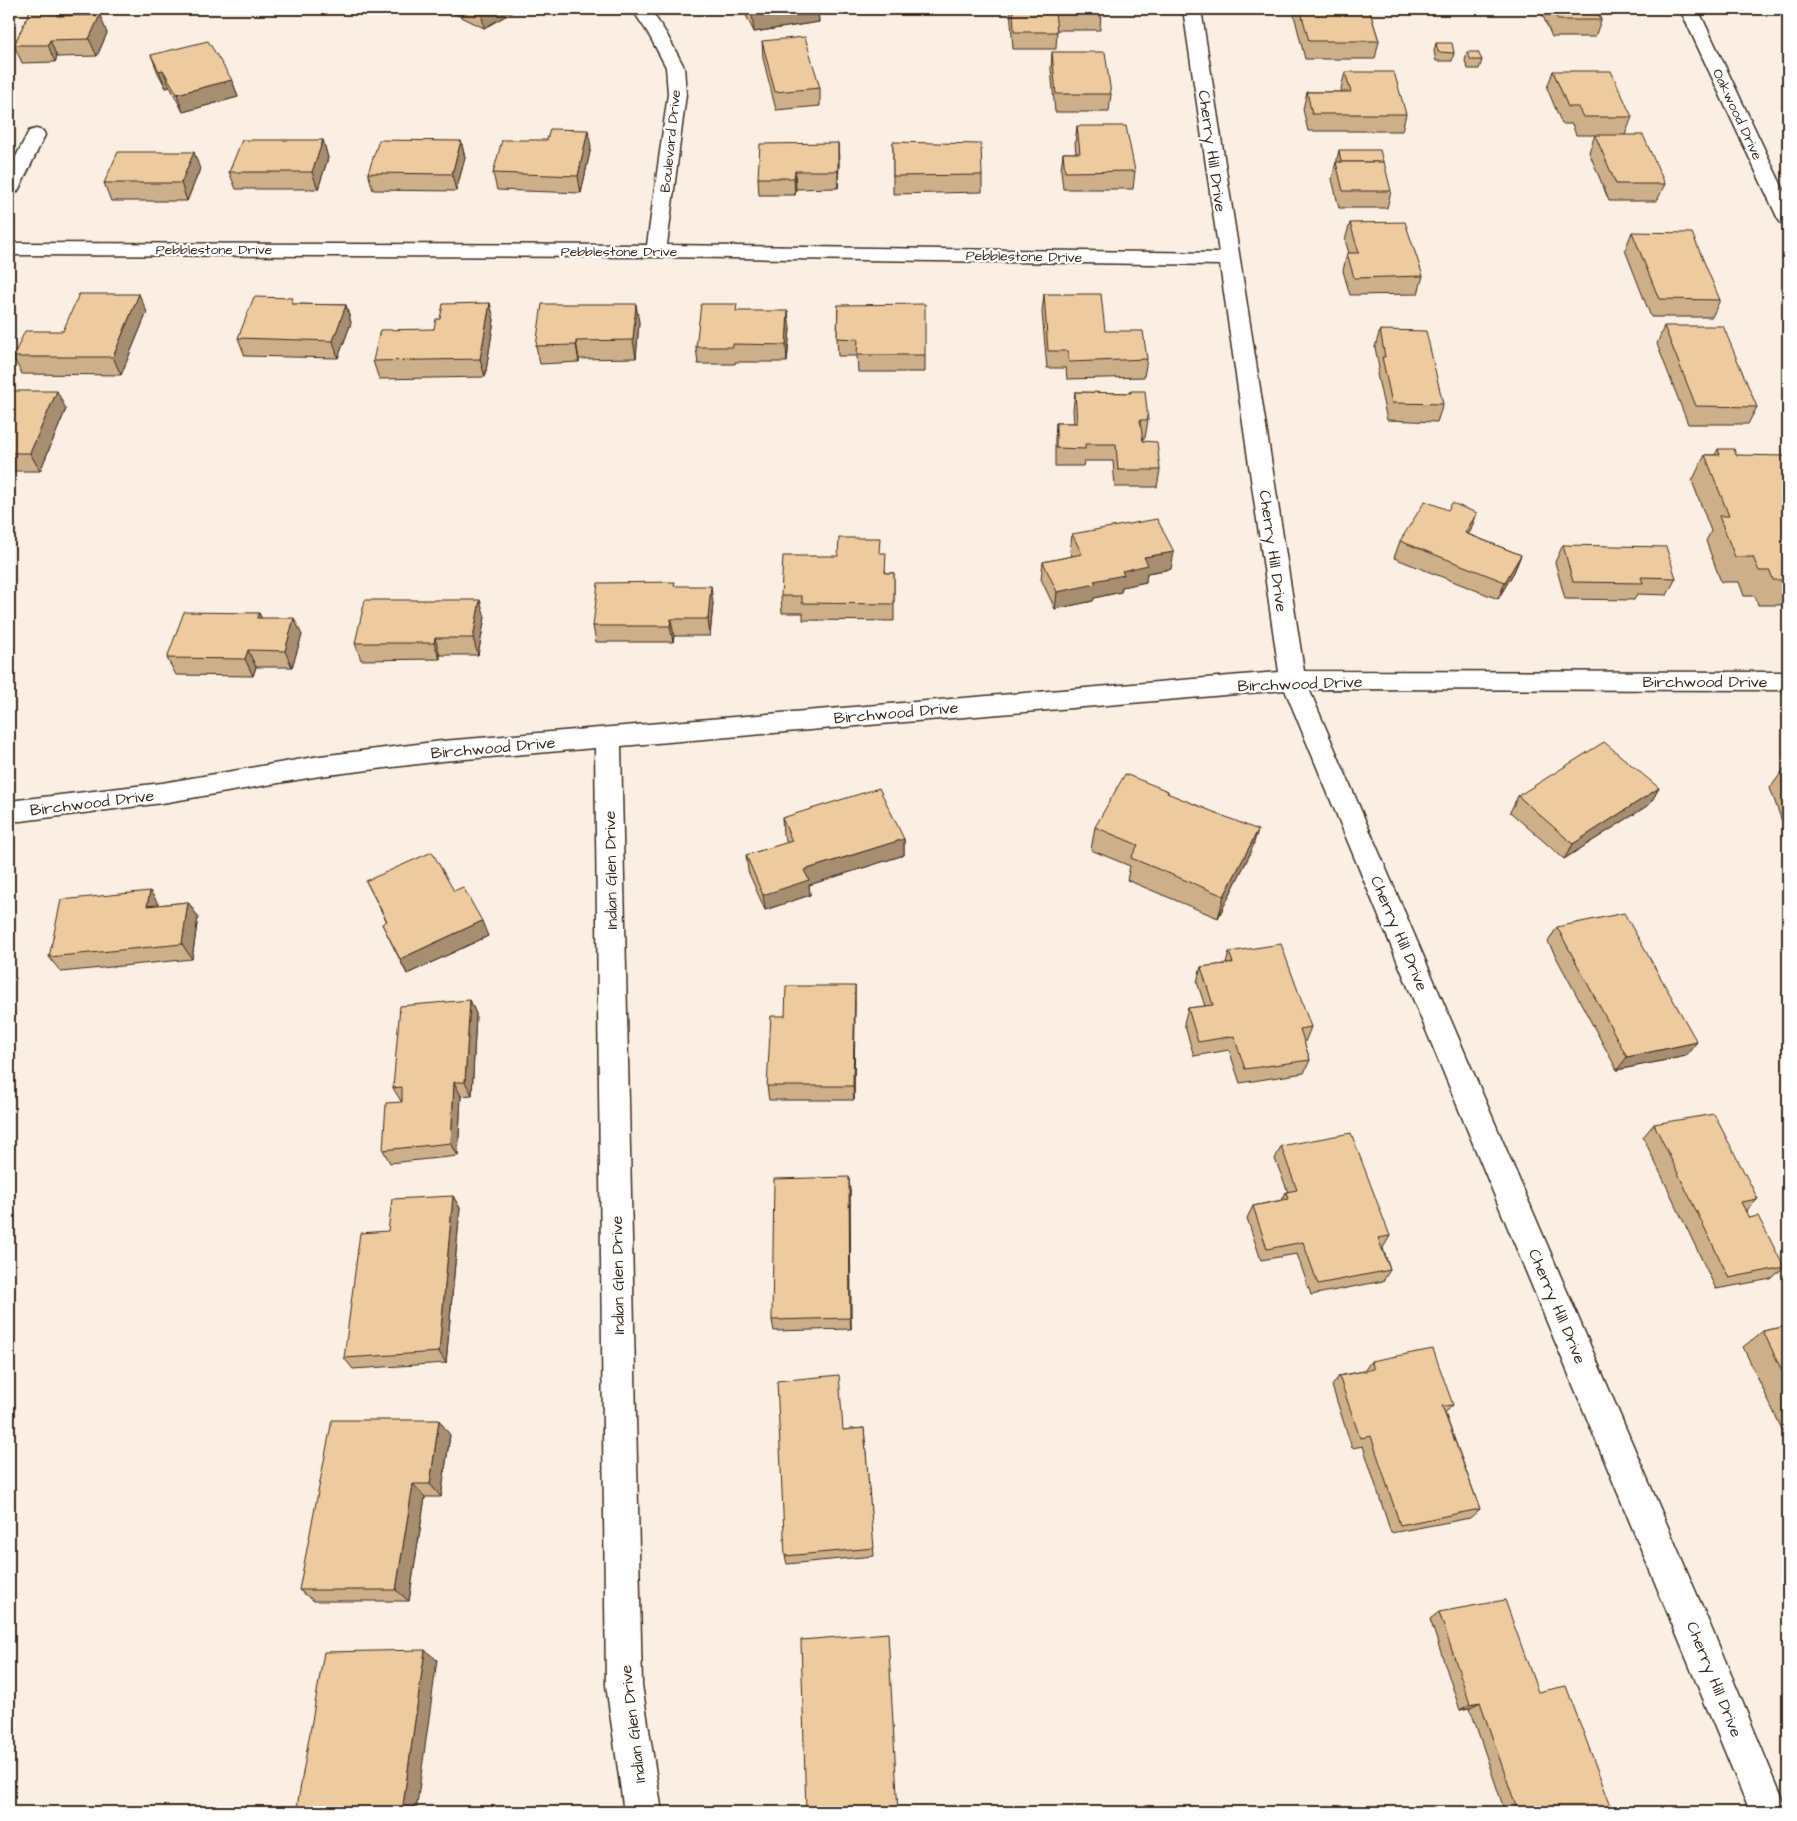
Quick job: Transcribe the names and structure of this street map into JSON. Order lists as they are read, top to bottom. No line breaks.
{"streets":{"street":["Oakwood Drive","Boulevard Drive","Cherry Hill Drive","Pebblestone Drive","Birchwood Drive","Indian Glen Drive"]},"crossings":[["Boulevard Drive","Pebblestone Drive"],["Cherry Hill Drive","Pebblestone Drive"],["Cherry Hill Drive","Birchwood Drive"],["Birchwood Drive","Indian Glen Drive"]]}
